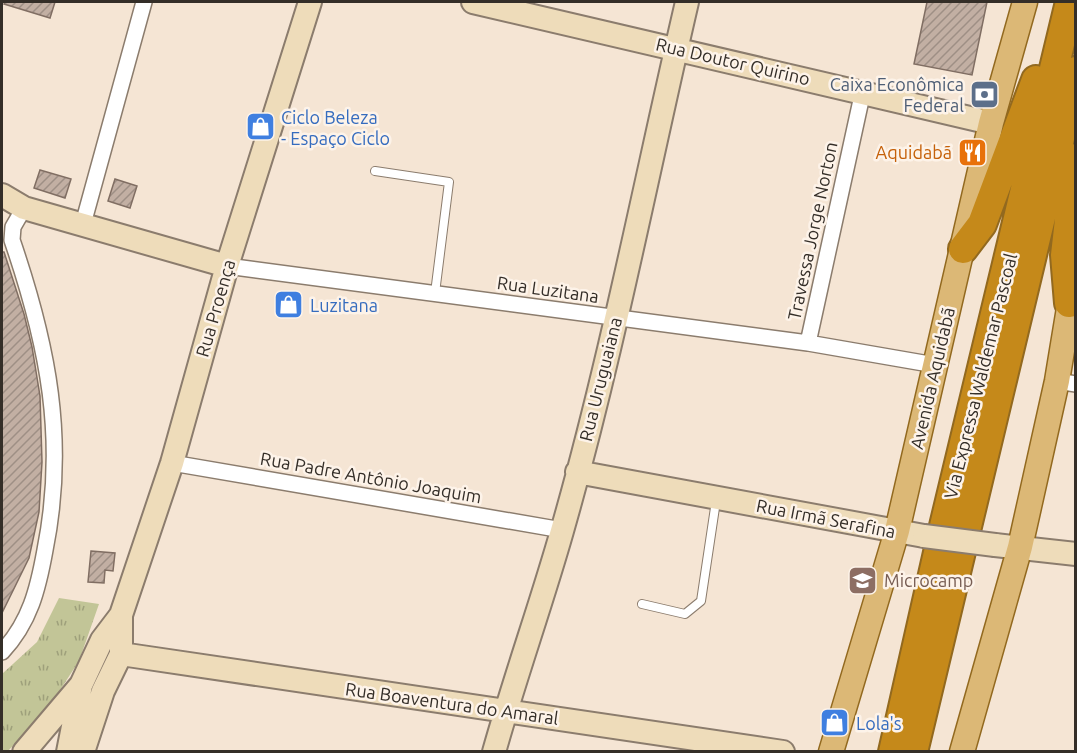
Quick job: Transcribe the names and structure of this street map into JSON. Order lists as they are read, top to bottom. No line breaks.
{"streets":{"highway":["Via Expressa Waldemar Pascoal"],"main road":["Rua Doutor Quirino","Rua Proença","Avenida Aquidabã","Rua Uruguaiana","Rua Irmã Serafina","Rua Boaventura do Amaral"],"street":["Travessa Jorge Norton","Rua Luzitana","Rua Padre Antônio Joaquim"]},"crossings":[["Rua Doutor Quirino","Travessa Jorge Norton"],["Rua Doutor Quirino","Avenida Aquidabã"],["Rua Doutor Quirino","Rua Uruguaiana"],["Travessa Jorge Norton","Rua Luzitana"],["Rua Luzitana","Rua Proença"],["Rua Luzitana","Avenida Aquidabã"],["Rua Luzitana","Rua Uruguaiana"],["Rua Proença","Rua Padre Antônio Joaquim"],["Rua Proença","Rua Boaventura do Amaral"],["Avenida Aquidabã","Rua Irmã Serafina"],["Rua Uruguaiana","Rua Padre Antônio Joaquim"],["Rua Uruguaiana","Rua Irmã Serafina"],["Rua Uruguaiana","Rua Boaventura do Amaral"]],"places":{"bank":["Caixa Econômica Federal"],"shop":["Ciclo Beleza - Espaço Ciclo","Luzitana","Lola's"],"restaurant":["Aquidabã"],"school or university":["Microcamp"]}}
